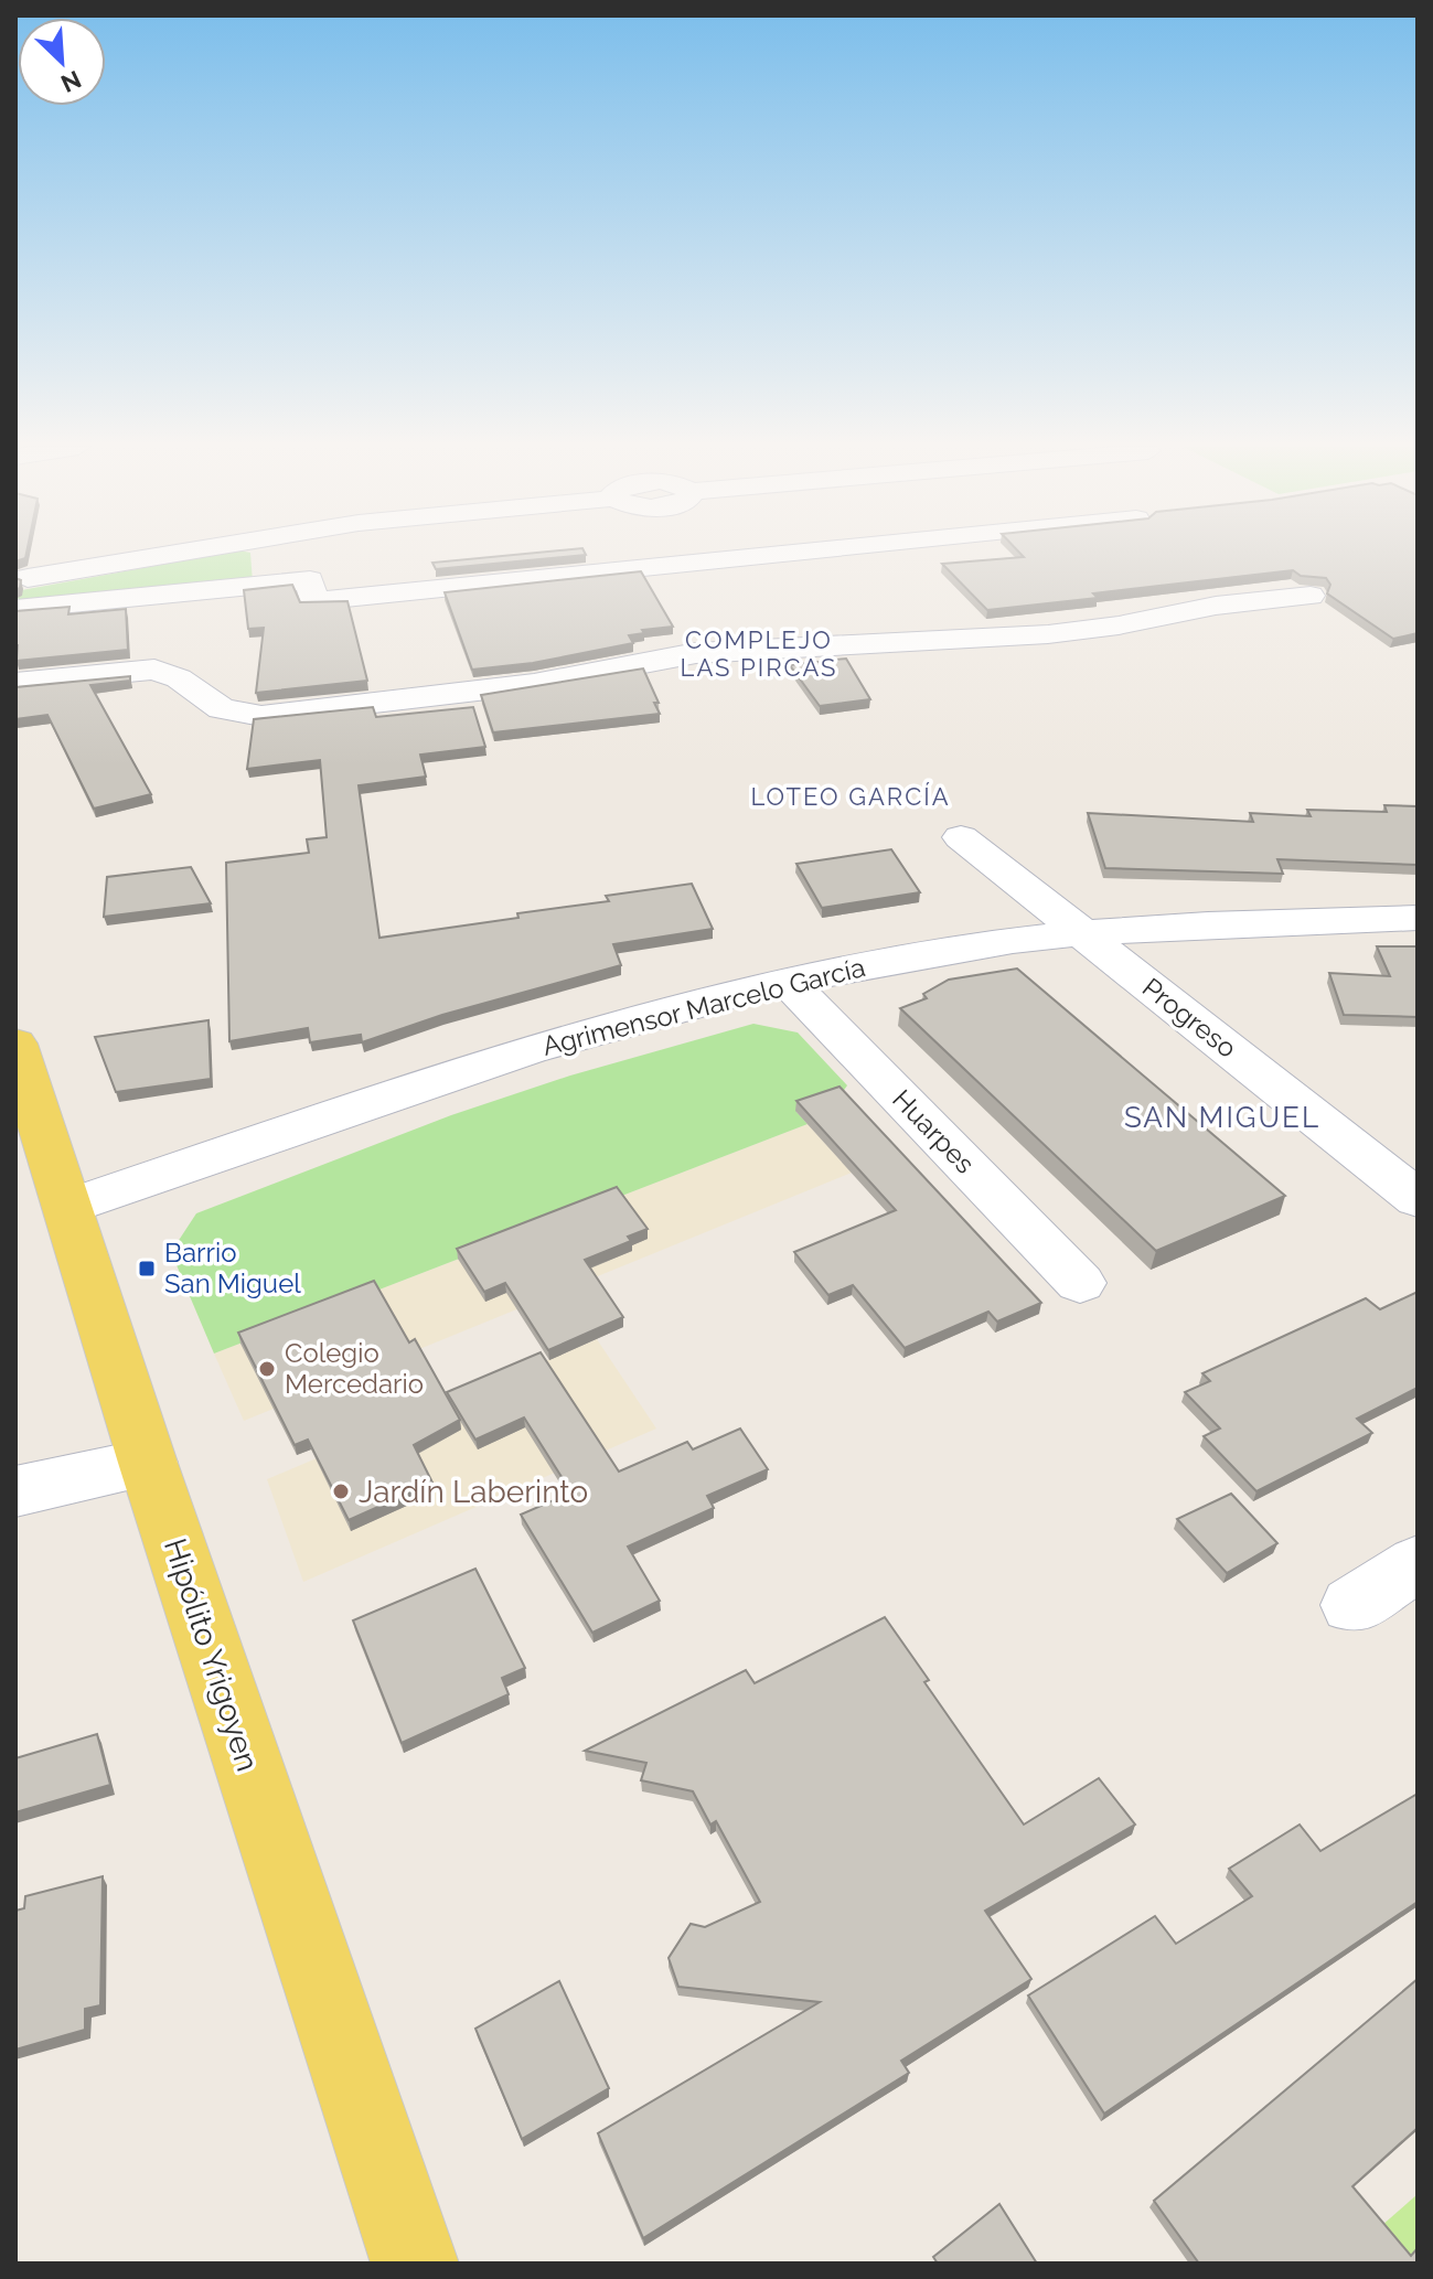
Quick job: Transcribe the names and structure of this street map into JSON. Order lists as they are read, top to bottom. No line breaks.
{"streets":{"main road":["Hipólito Yrigoyen"],"street":["Agrimensor Marcelo García","Progreso","Huarpes"]},"crossings":[["Agrimensor Marcelo García","Progreso"],["Agrimensor Marcelo García","Huarpes"],["Agrimensor Marcelo García","Hipólito Yrigoyen"]],"districts":["COMPLEJO LAS PIRCAS","LOTEO GARCÍA","SAN MIGUEL"],"places":{"transit":["Barrio San Miguel"],"other":["Colegio Mercedario","Jardín Laberinto"]},"north":"bottom right"}
